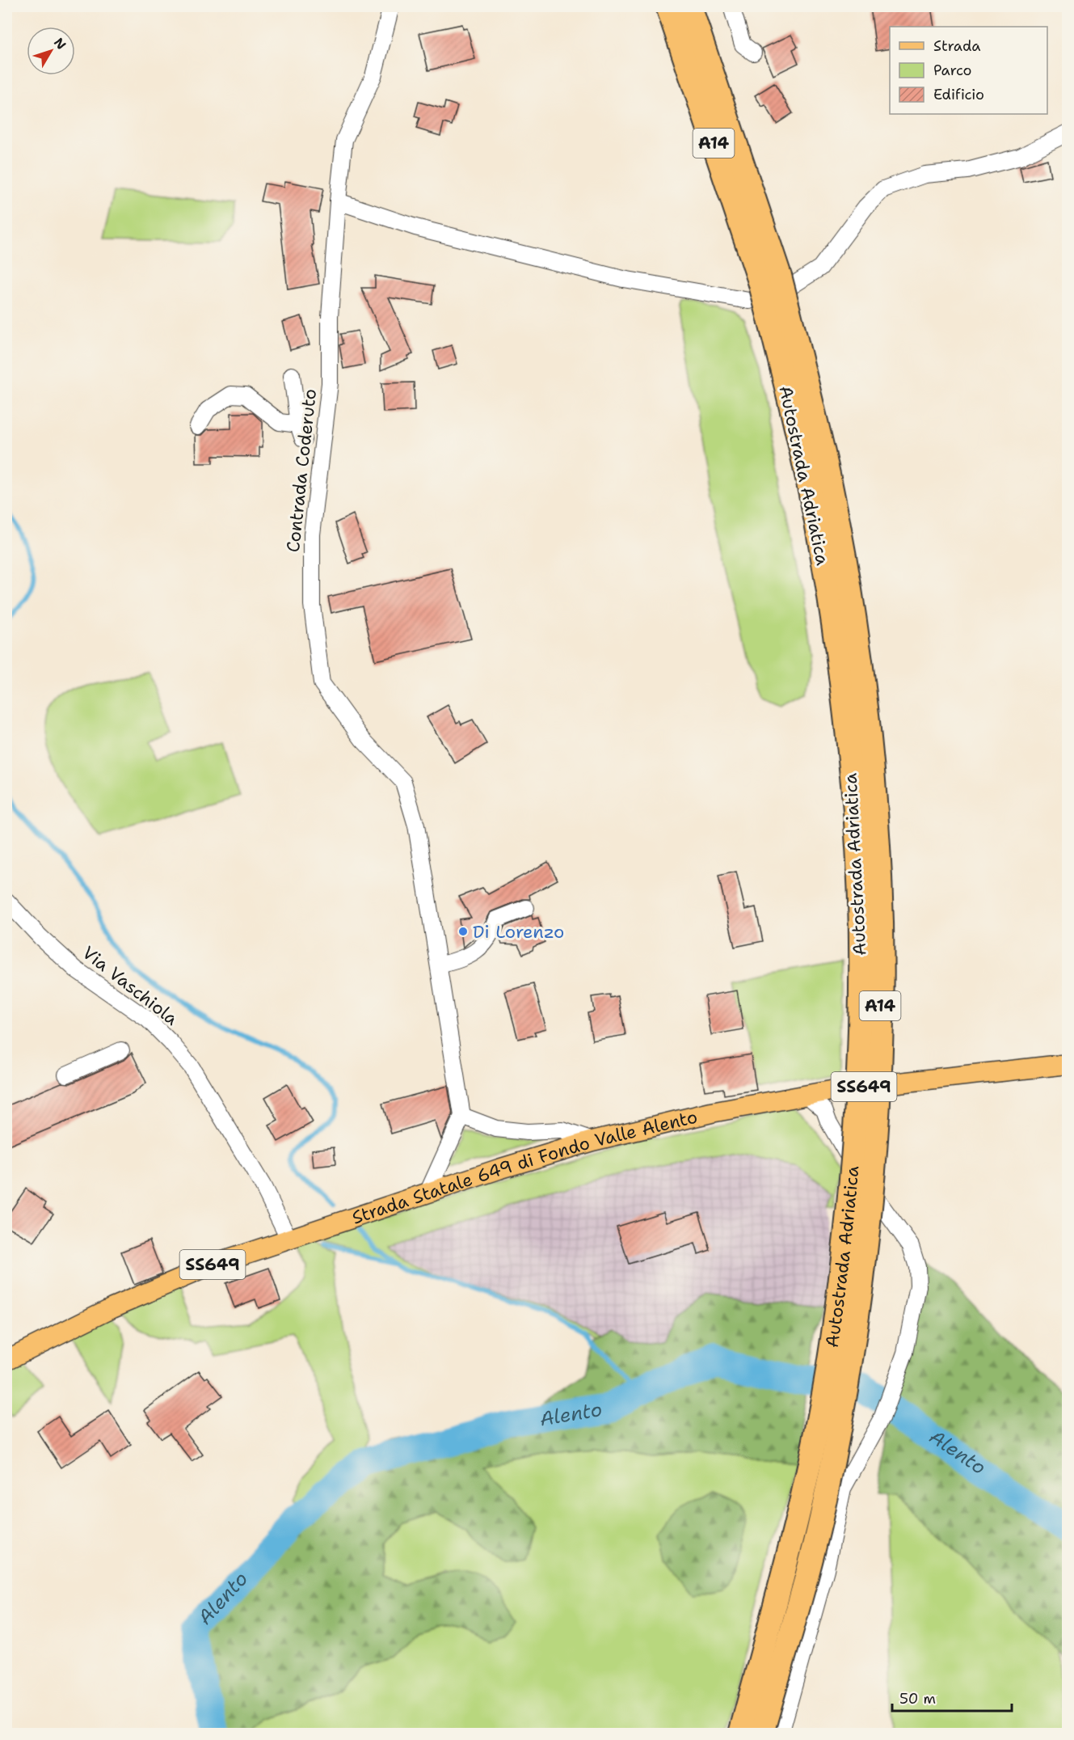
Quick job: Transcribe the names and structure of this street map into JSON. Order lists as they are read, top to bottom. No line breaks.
{"streets":{"highway":["A14","Autostrada Adriatica"],"main road":["SS649","Strada Statale 649 di Fondo Valle Alento"],"street":["Contrada Coderuto","Via Vaschiola"]},"crossings":[["Via Vaschiola","Strada Statale 649 di Fondo Valle Alento"]],"water":["Alento"],"places":["Di Lorenzo"],"legend":["Strada","Parco","Edificio"],"scale_bar":"50 m","north":"top right"}
